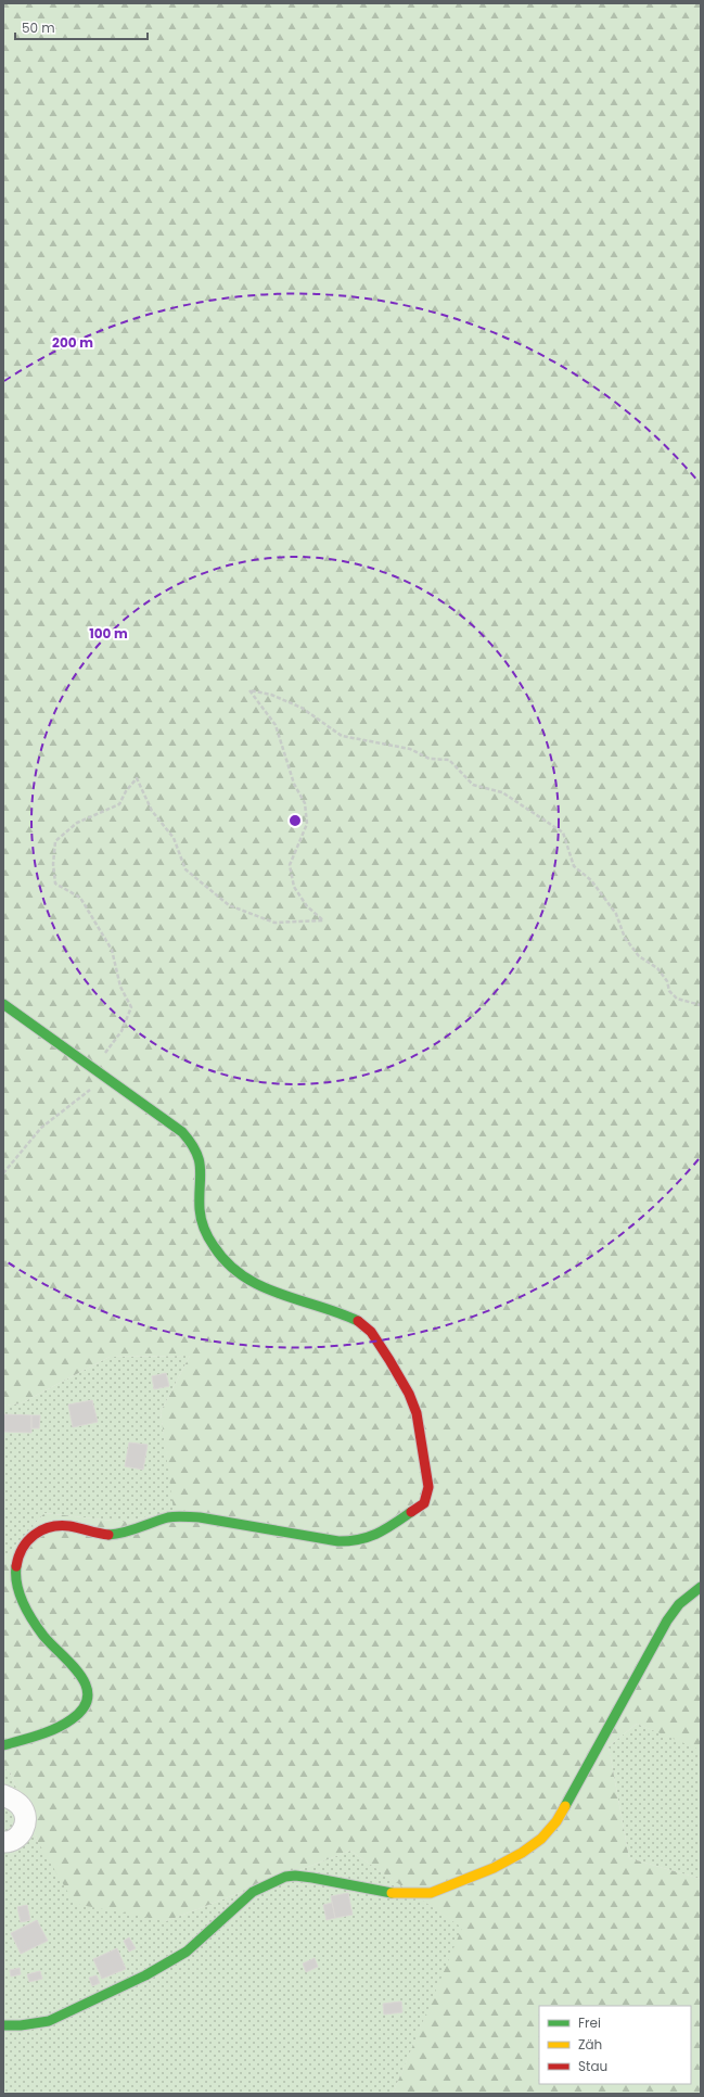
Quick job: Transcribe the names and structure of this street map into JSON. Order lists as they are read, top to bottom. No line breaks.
{"legend":["Frei","Zäh","Stau"],"scale_bar":"50 m","rings":["200 m","100 m"]}
